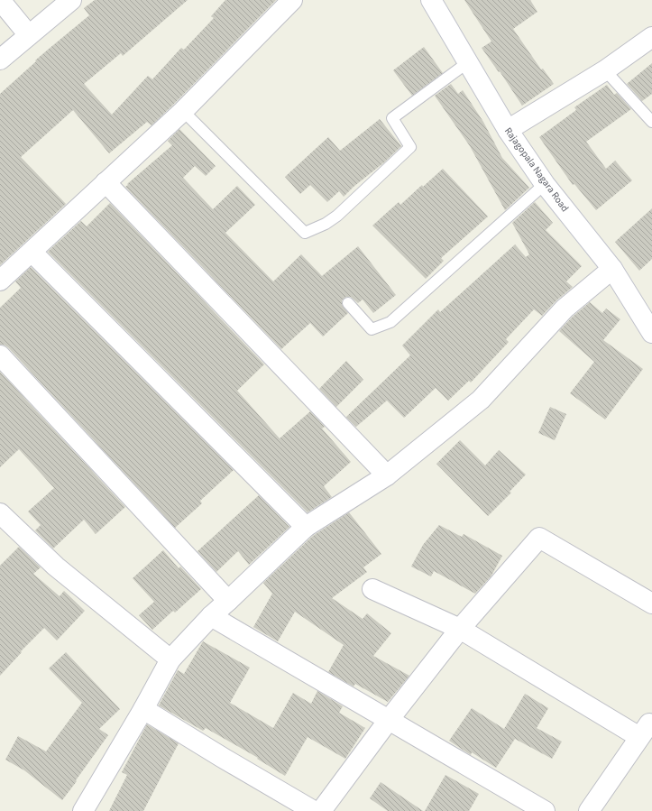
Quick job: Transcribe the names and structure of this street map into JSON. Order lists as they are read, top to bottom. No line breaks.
{"streets":{"street":["Rajagopala Nagara Road"]}}
